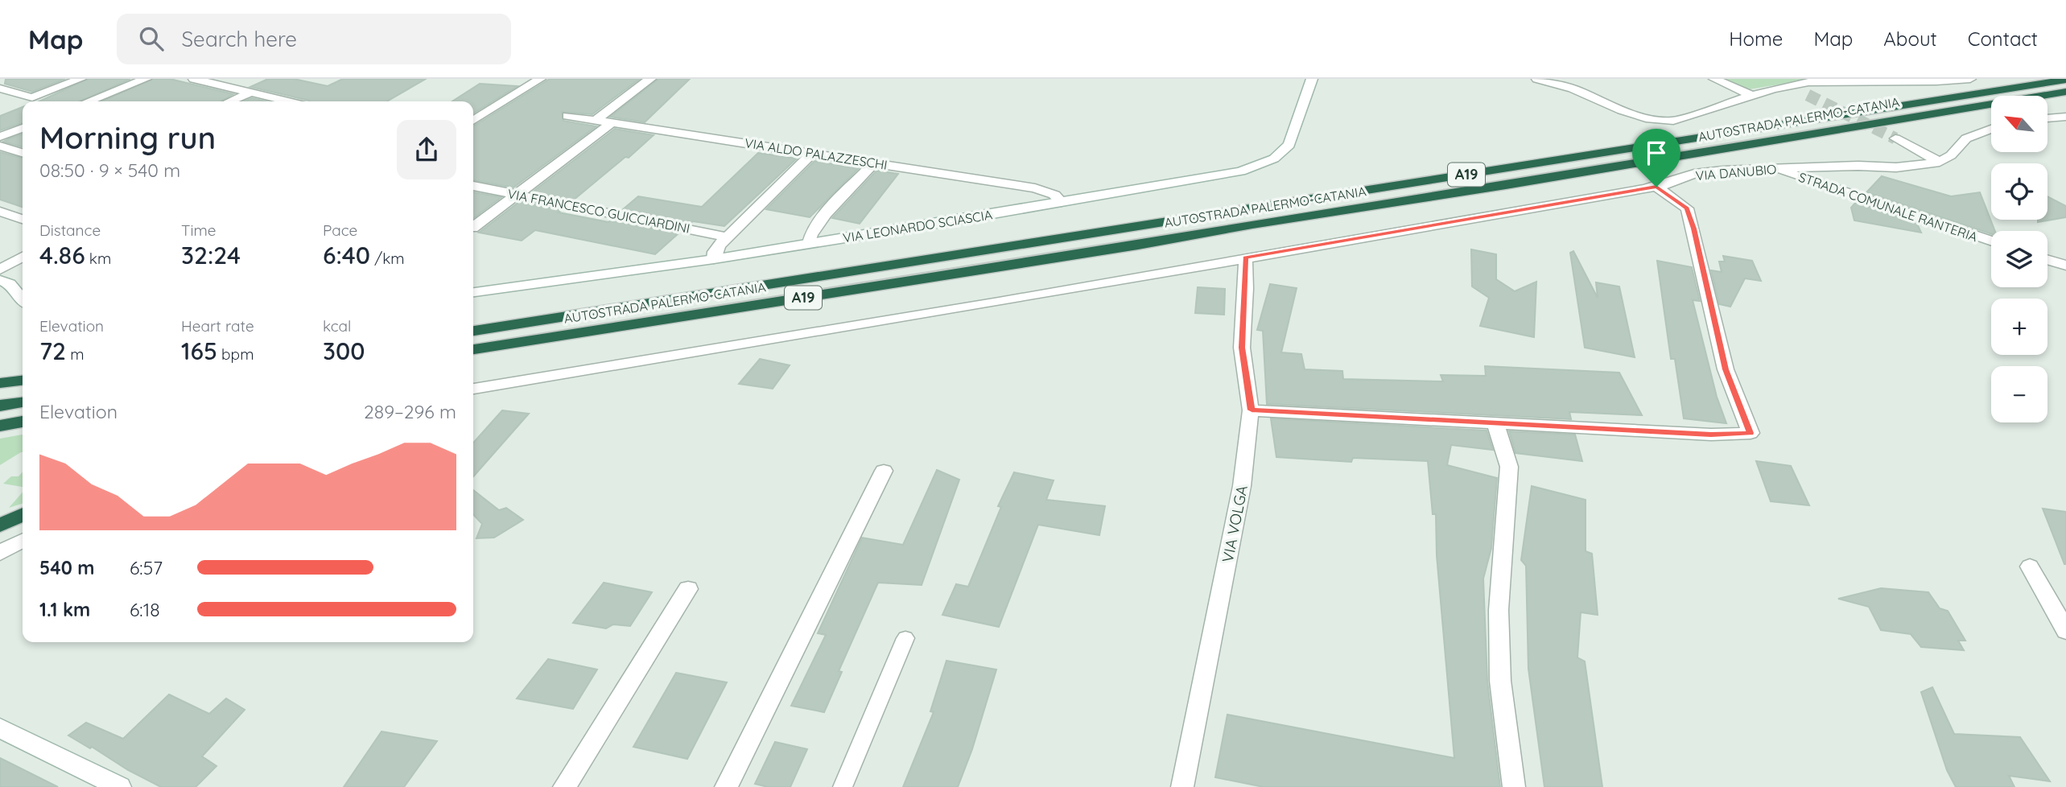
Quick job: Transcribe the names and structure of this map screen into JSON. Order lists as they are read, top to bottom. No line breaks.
{"streets":{"highway":["AUTOSTRADA PALERMO-CATANIA","A19"],"street":["VIA ALDO PALAZZESCHI","VIA DANUBIO","STRADA COMUNALE RANTERIA","VIA FRANCESCO GUICCIARDINI","VIA LEONARDO SCIASCIA","VIA VOLGA"]},"crossings":[["VIA ALDO PALAZZESCHI","VIA LEONARDO SCIASCIA"],["VIA DANUBIO","STRADA COMUNALE RANTERIA"],["VIA DANUBIO","VIA VOLGA"]],"north":"top left","page":{"header":"Map","search":"Search here","nav":["Home","Map","About","Contact"],"map_buttons":["+","−"],"heading":["Morning run","08:50 · 9 × 540 m"],"stats":[["Distance","4.86 km"],["Time","32:24"],["Pace","6:40 /km"],["Elevation","72 m"],["Heart rate","165 bpm"],["kcal","300"]],"chart":["Elevation","289–296 m"],"list":[{"name":"540 m","note":"6:57"},{"name":"1.1 km","note":"6:18"}]}}
